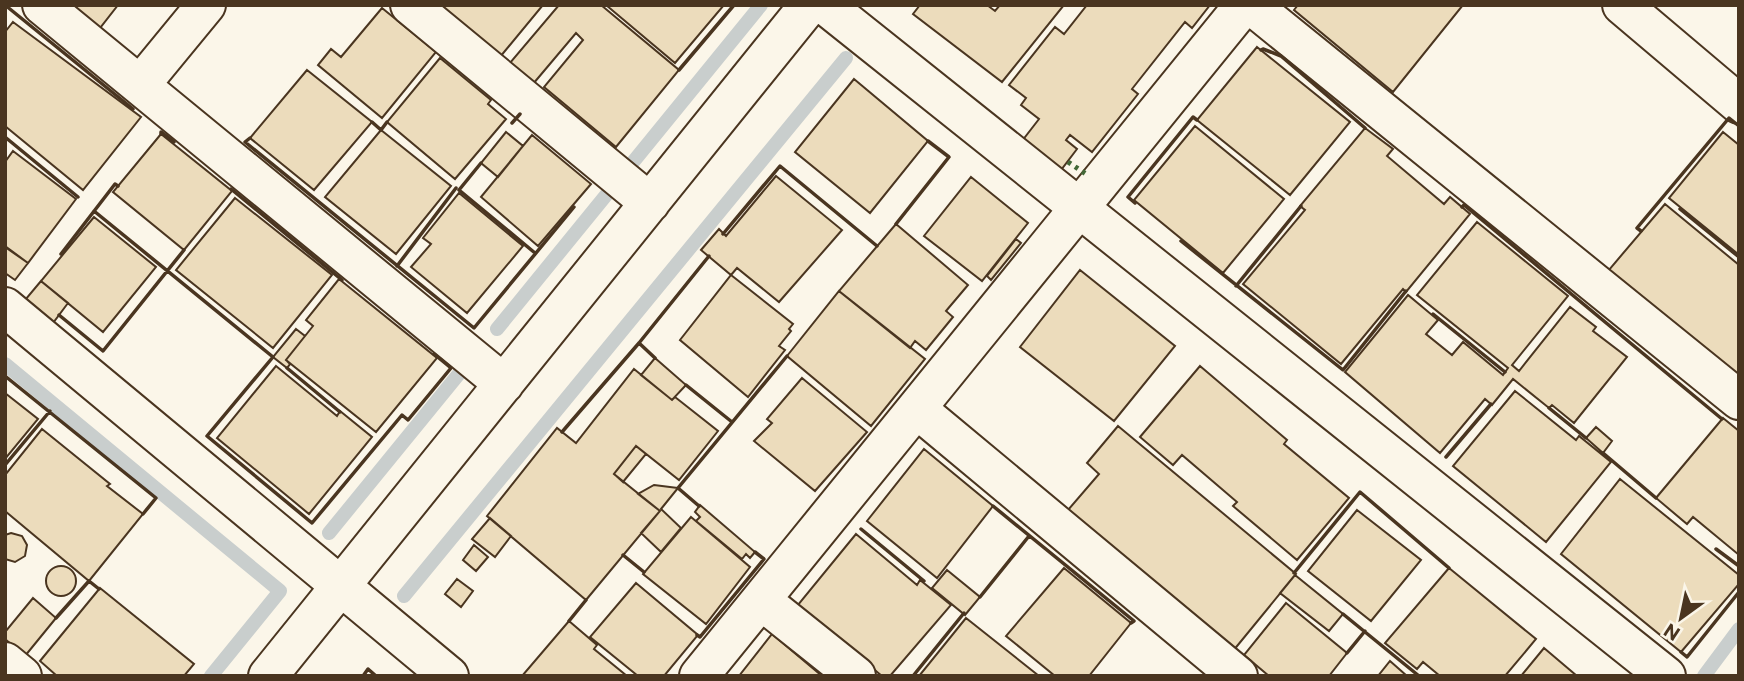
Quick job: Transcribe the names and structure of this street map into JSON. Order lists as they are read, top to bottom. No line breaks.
{"north":"bottom left"}
